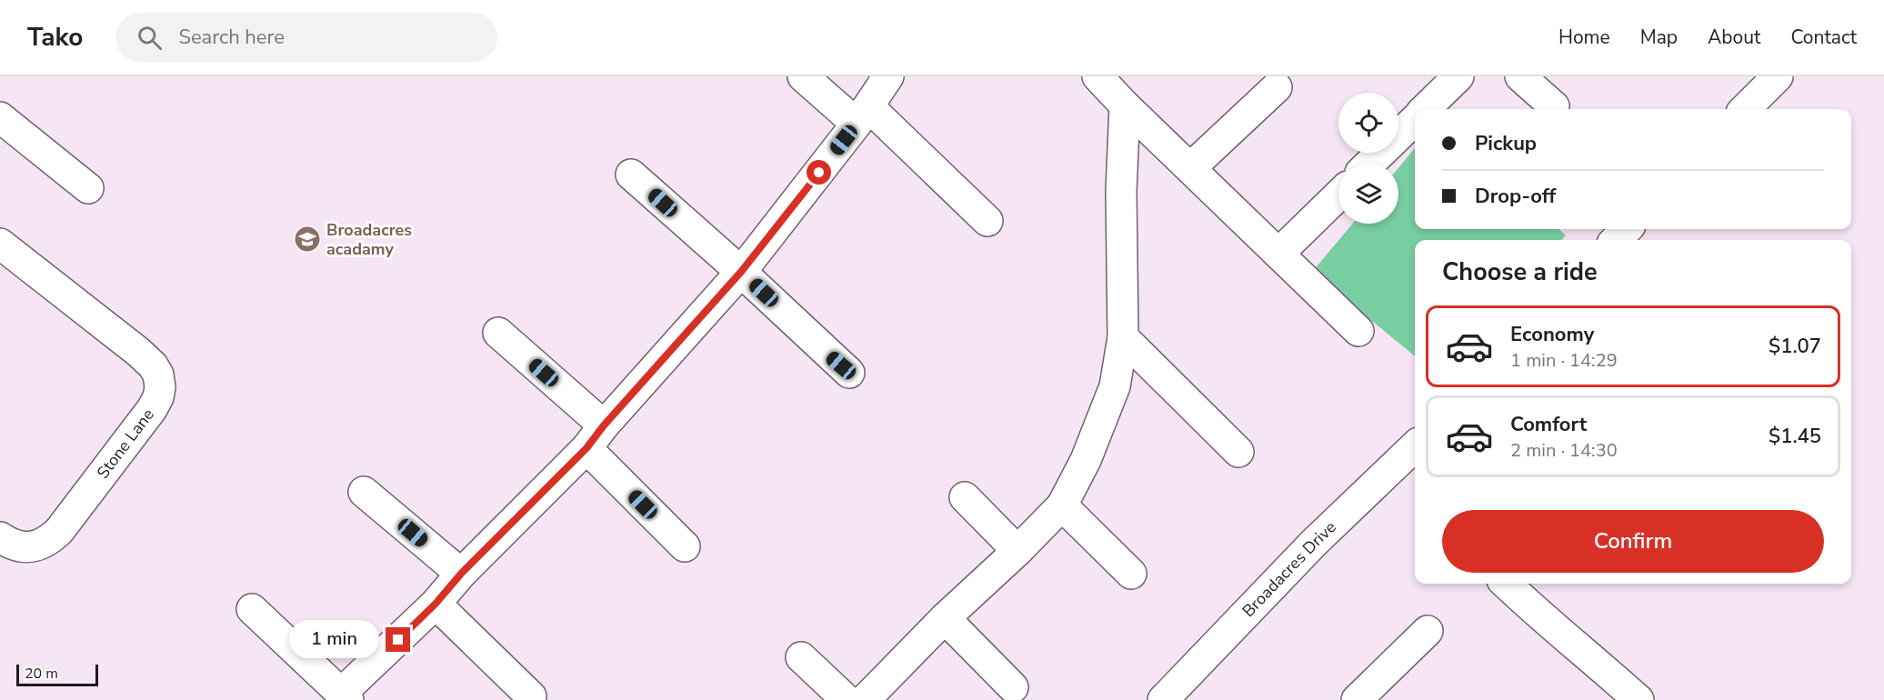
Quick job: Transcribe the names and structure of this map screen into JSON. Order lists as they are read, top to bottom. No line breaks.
{"streets":{"street":["Stone Lane","Broadacres Drive"]},"places":{"school or university":["Broadacres acadamy"]},"scale_bar":"20 m","page":{"header":"Tako","search":"Search here","nav":["Home","Map","About","Contact"],"banner":["Pickup","Drop-off"],"heading":"Choose a ride","list":[{"name":"Economy","note":"1 min · 14:29","value":"$1.07"},{"name":"Comfort","note":"2 min · 14:30","value":"$1.45"}],"buttons":"Confirm","bubble":"1 min","scale":"20 m"}}
